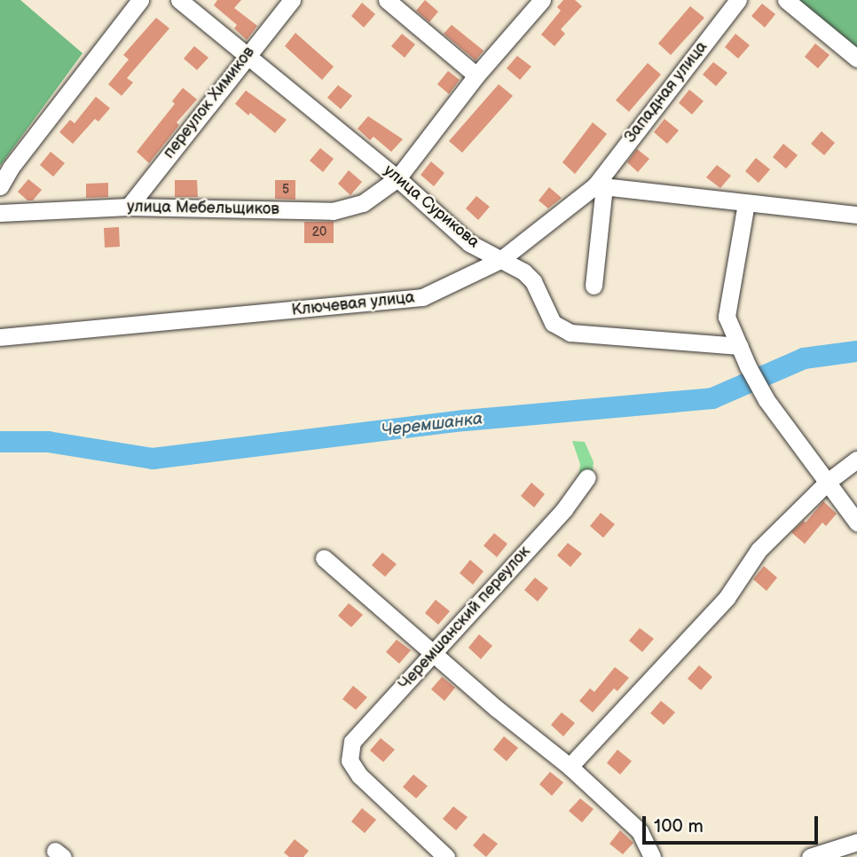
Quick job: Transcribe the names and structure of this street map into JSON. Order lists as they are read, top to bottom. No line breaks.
{"streets":{"street":["Западная улица","переулок Химиков","улица Сурикова","улица Мебельщиков","Ключевая улица","Черемшанский переулок"]},"crossings":[["Западная улица","Ключевая улица"],["переулок Химиков","улица Сурикова"],["переулок Химиков","улица Мебельщиков"],["улица Сурикова","улица Мебельщиков"],["улица Сурикова","Ключевая улица"]],"water":["Черемшанка"],"house_numbers":["5","20"],"scale_bar":"100 m"}
